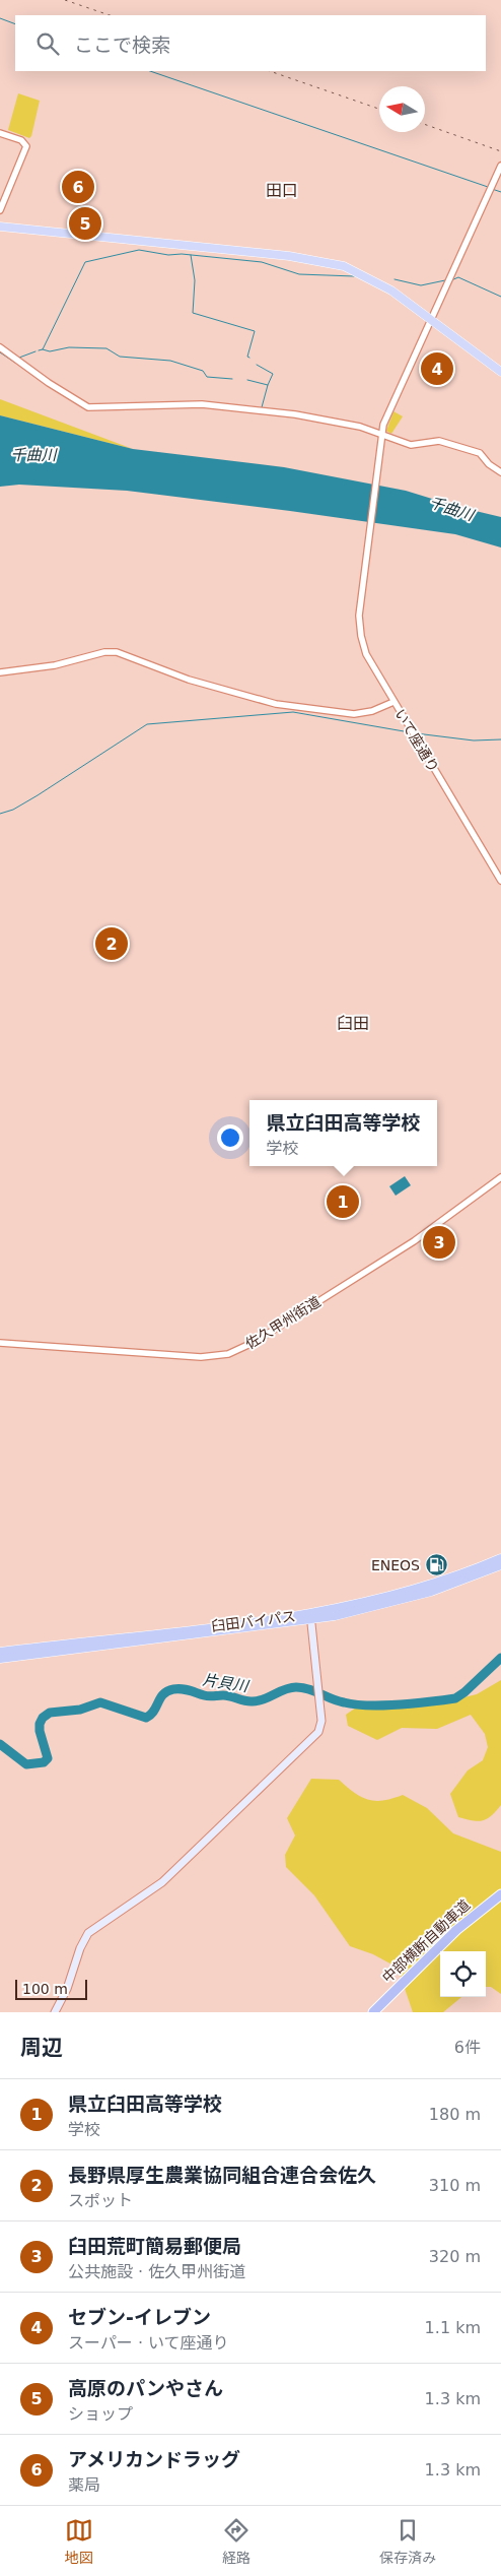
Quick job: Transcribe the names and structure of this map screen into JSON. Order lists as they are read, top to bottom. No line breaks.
{"streets":{"highway":["臼田バイパス","中部横断自動車道"],"street":["いて座通り","佐久甲州街道"]},"districts":["田口","臼田"],"water":["千曲川","片貝川"],"places":{"fuel station":["ENEOS"]},"scale_bar":"100 m","north":"left","page":{"search":"ここで検索","pins":["6","5","4","2","1","3"],"popup":["県立臼田高等学校","学校"],"scale":"100 m","heading":["周辺","6件"],"list":[{"mark":"1","name":"県立臼田高等学校","note":"学校","value":"180 m"},{"mark":"2","name":"長野県厚生農業協同組合連合会佐久","note":"スポット","value":"310 m"},{"mark":"3","name":"臼田荒町簡易郵便局","note":"公共施設 · 佐久甲州街道","value":"320 m"},{"mark":"4","name":"セブン-イレブン","note":"スーパー · いて座通り","value":"1.1 km"},{"mark":"5","name":"高原のパンやさん","note":"ショップ","value":"1.3 km"},{"mark":"6","name":"アメリカンドラッグ","note":"薬局","value":"1.3 km"}],"nav":["地図","経路","保存済み"]}}
